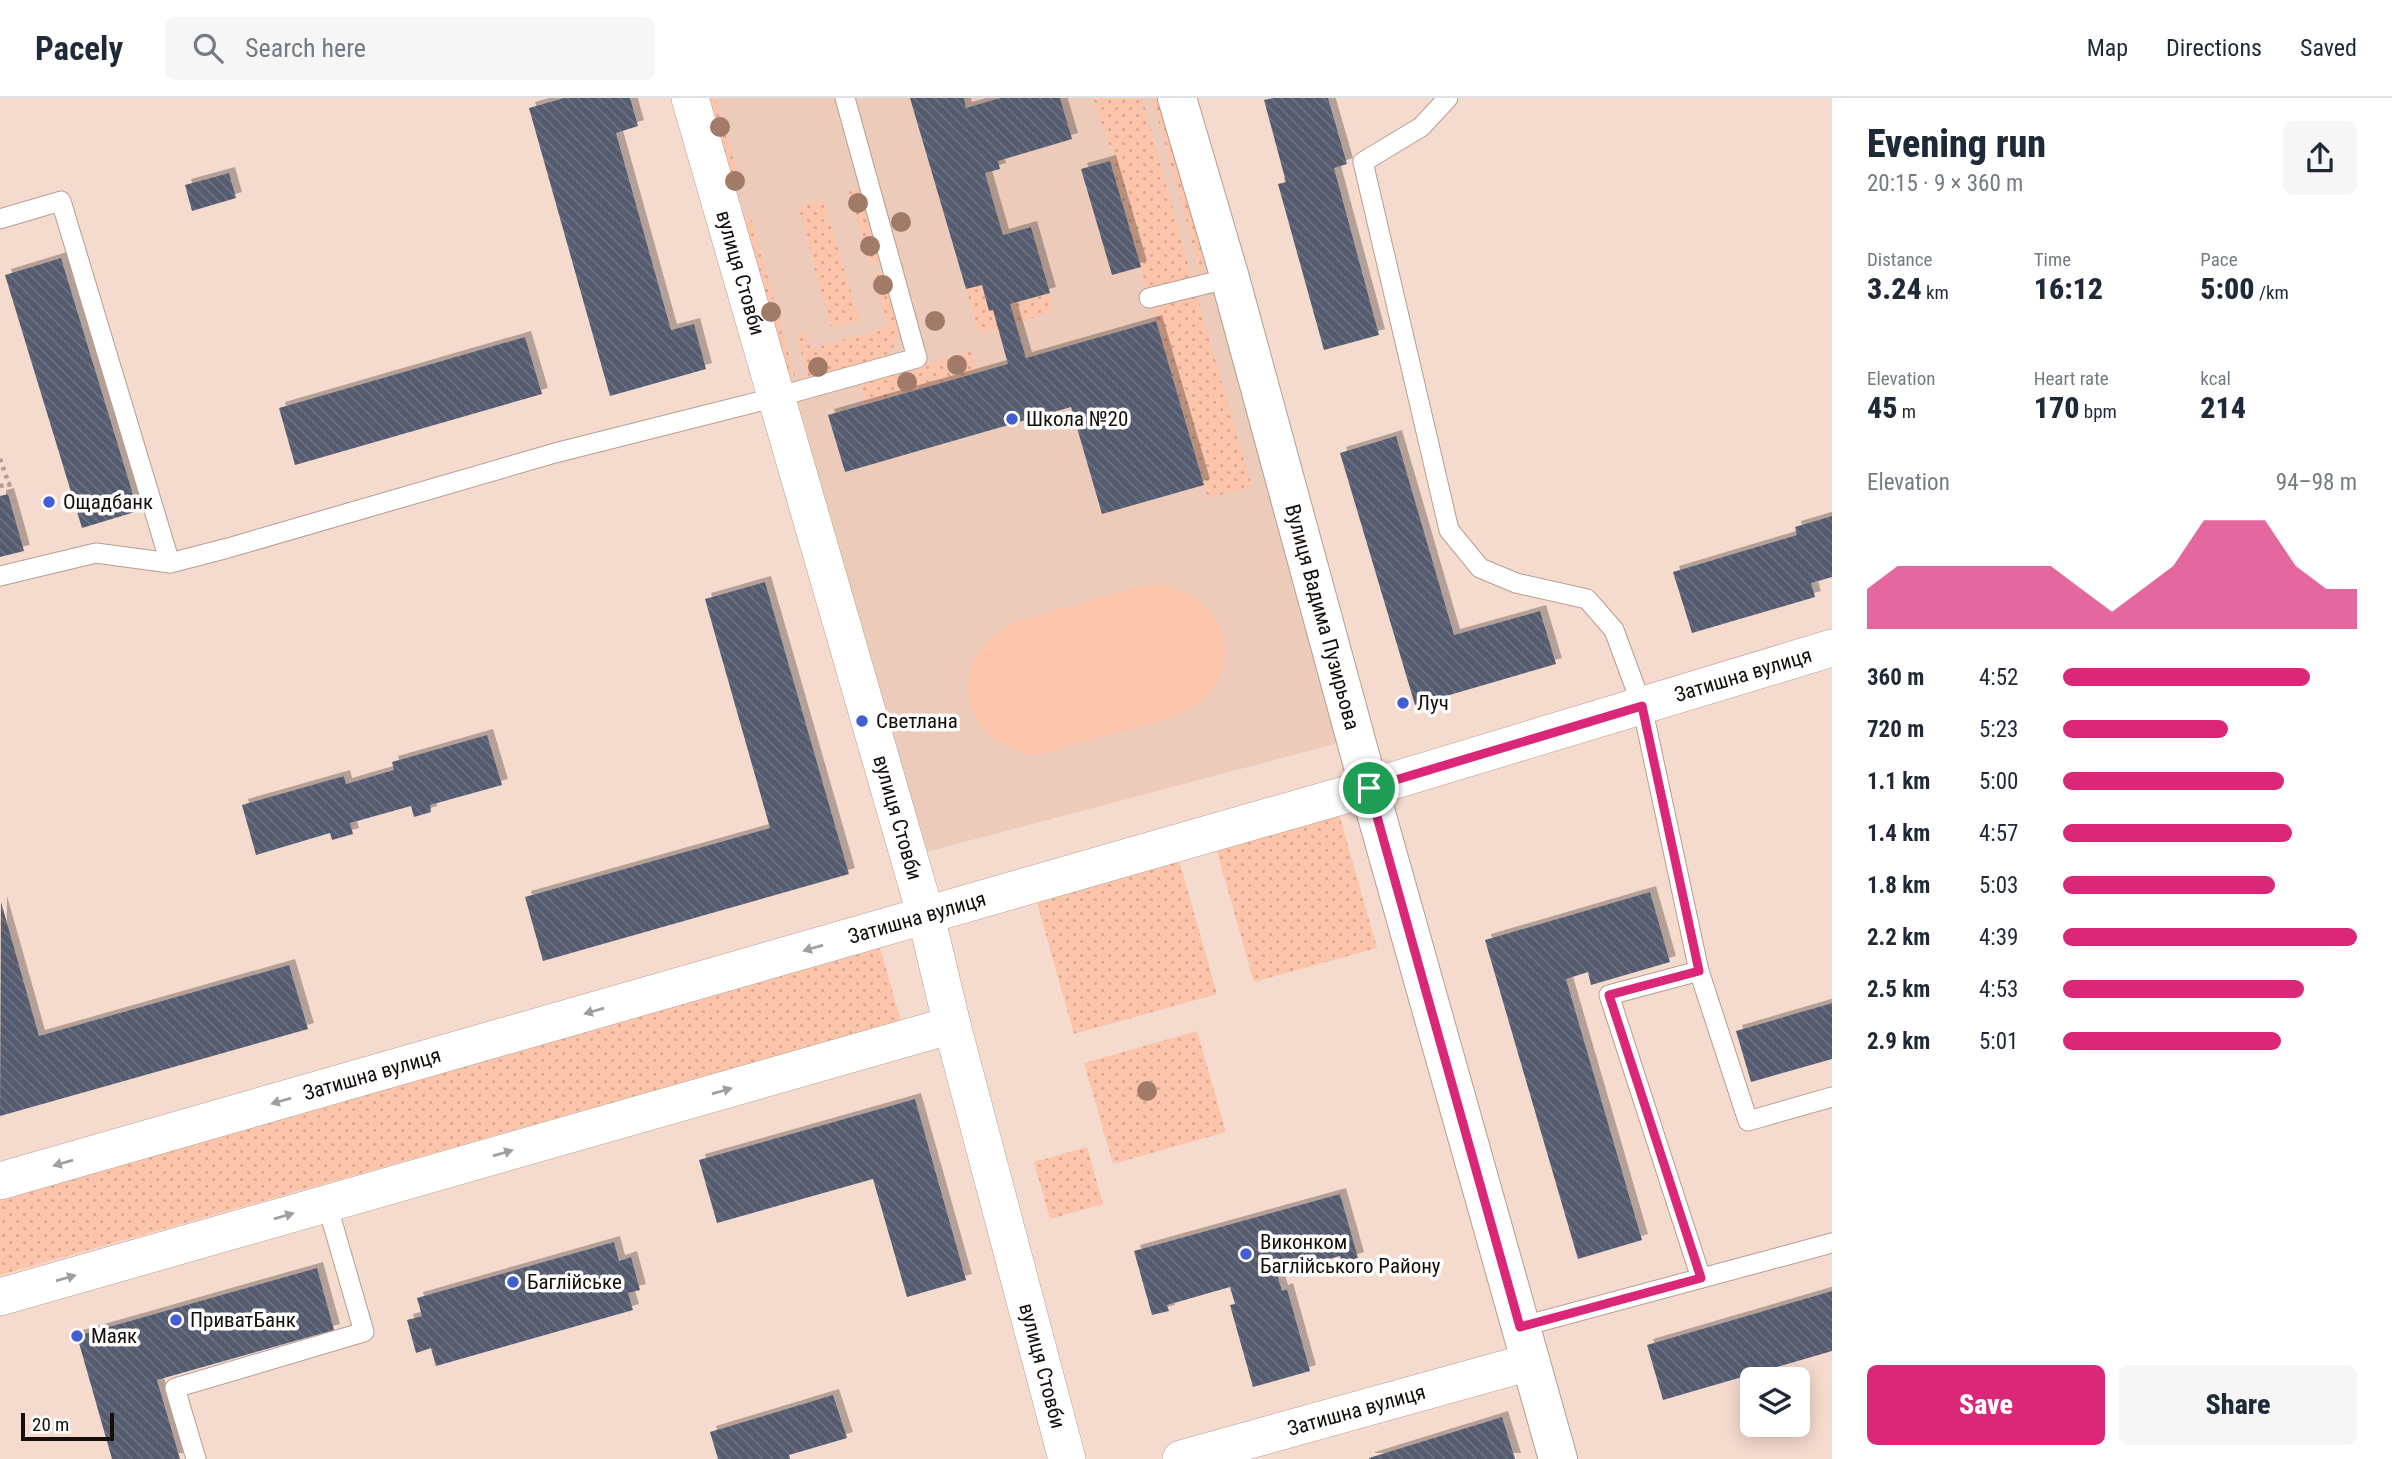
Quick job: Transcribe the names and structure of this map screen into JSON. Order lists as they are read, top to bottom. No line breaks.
{"streets":{"street":["вулиця Стовби","Вулиця Вадима Пузирьова","Затишна вулиця"]},"crossings":[["вулиця Стовби","Затишна вулиця"],["Вулиця Вадима Пузирьова","Затишна вулиця"]],"places":["Школа №20","Ощадбанк","Луч","Светлана","Виконком Баглійського Району","Баглійське","ПриватБанк","Маяк"],"scale_bar":"20 m","page":{"header":"Pacely","search":"Search here","nav":["Map","Directions","Saved"],"heading":["Evening run","20:15 · 9 × 360 m"],"stats":[["Distance","3.24 km"],["Time","16:12"],["Pace","5:00 /km"],["Elevation","45 m"],["Heart rate","170 bpm"],["kcal","214"]],"chart":["Elevation","94–98 m"],"list":[{"name":"360 m","note":"4:52"},{"name":"720 m","note":"5:23"},{"name":"1.1 km","note":"5:00"},{"name":"1.4 km","note":"4:57"},{"name":"1.8 km","note":"5:03"},{"name":"2.2 km","note":"4:39"},{"name":"2.5 km","note":"4:53"},{"name":"2.9 km","note":"5:01"}],"buttons":["Save","Share"],"scale":"20 m"}}
